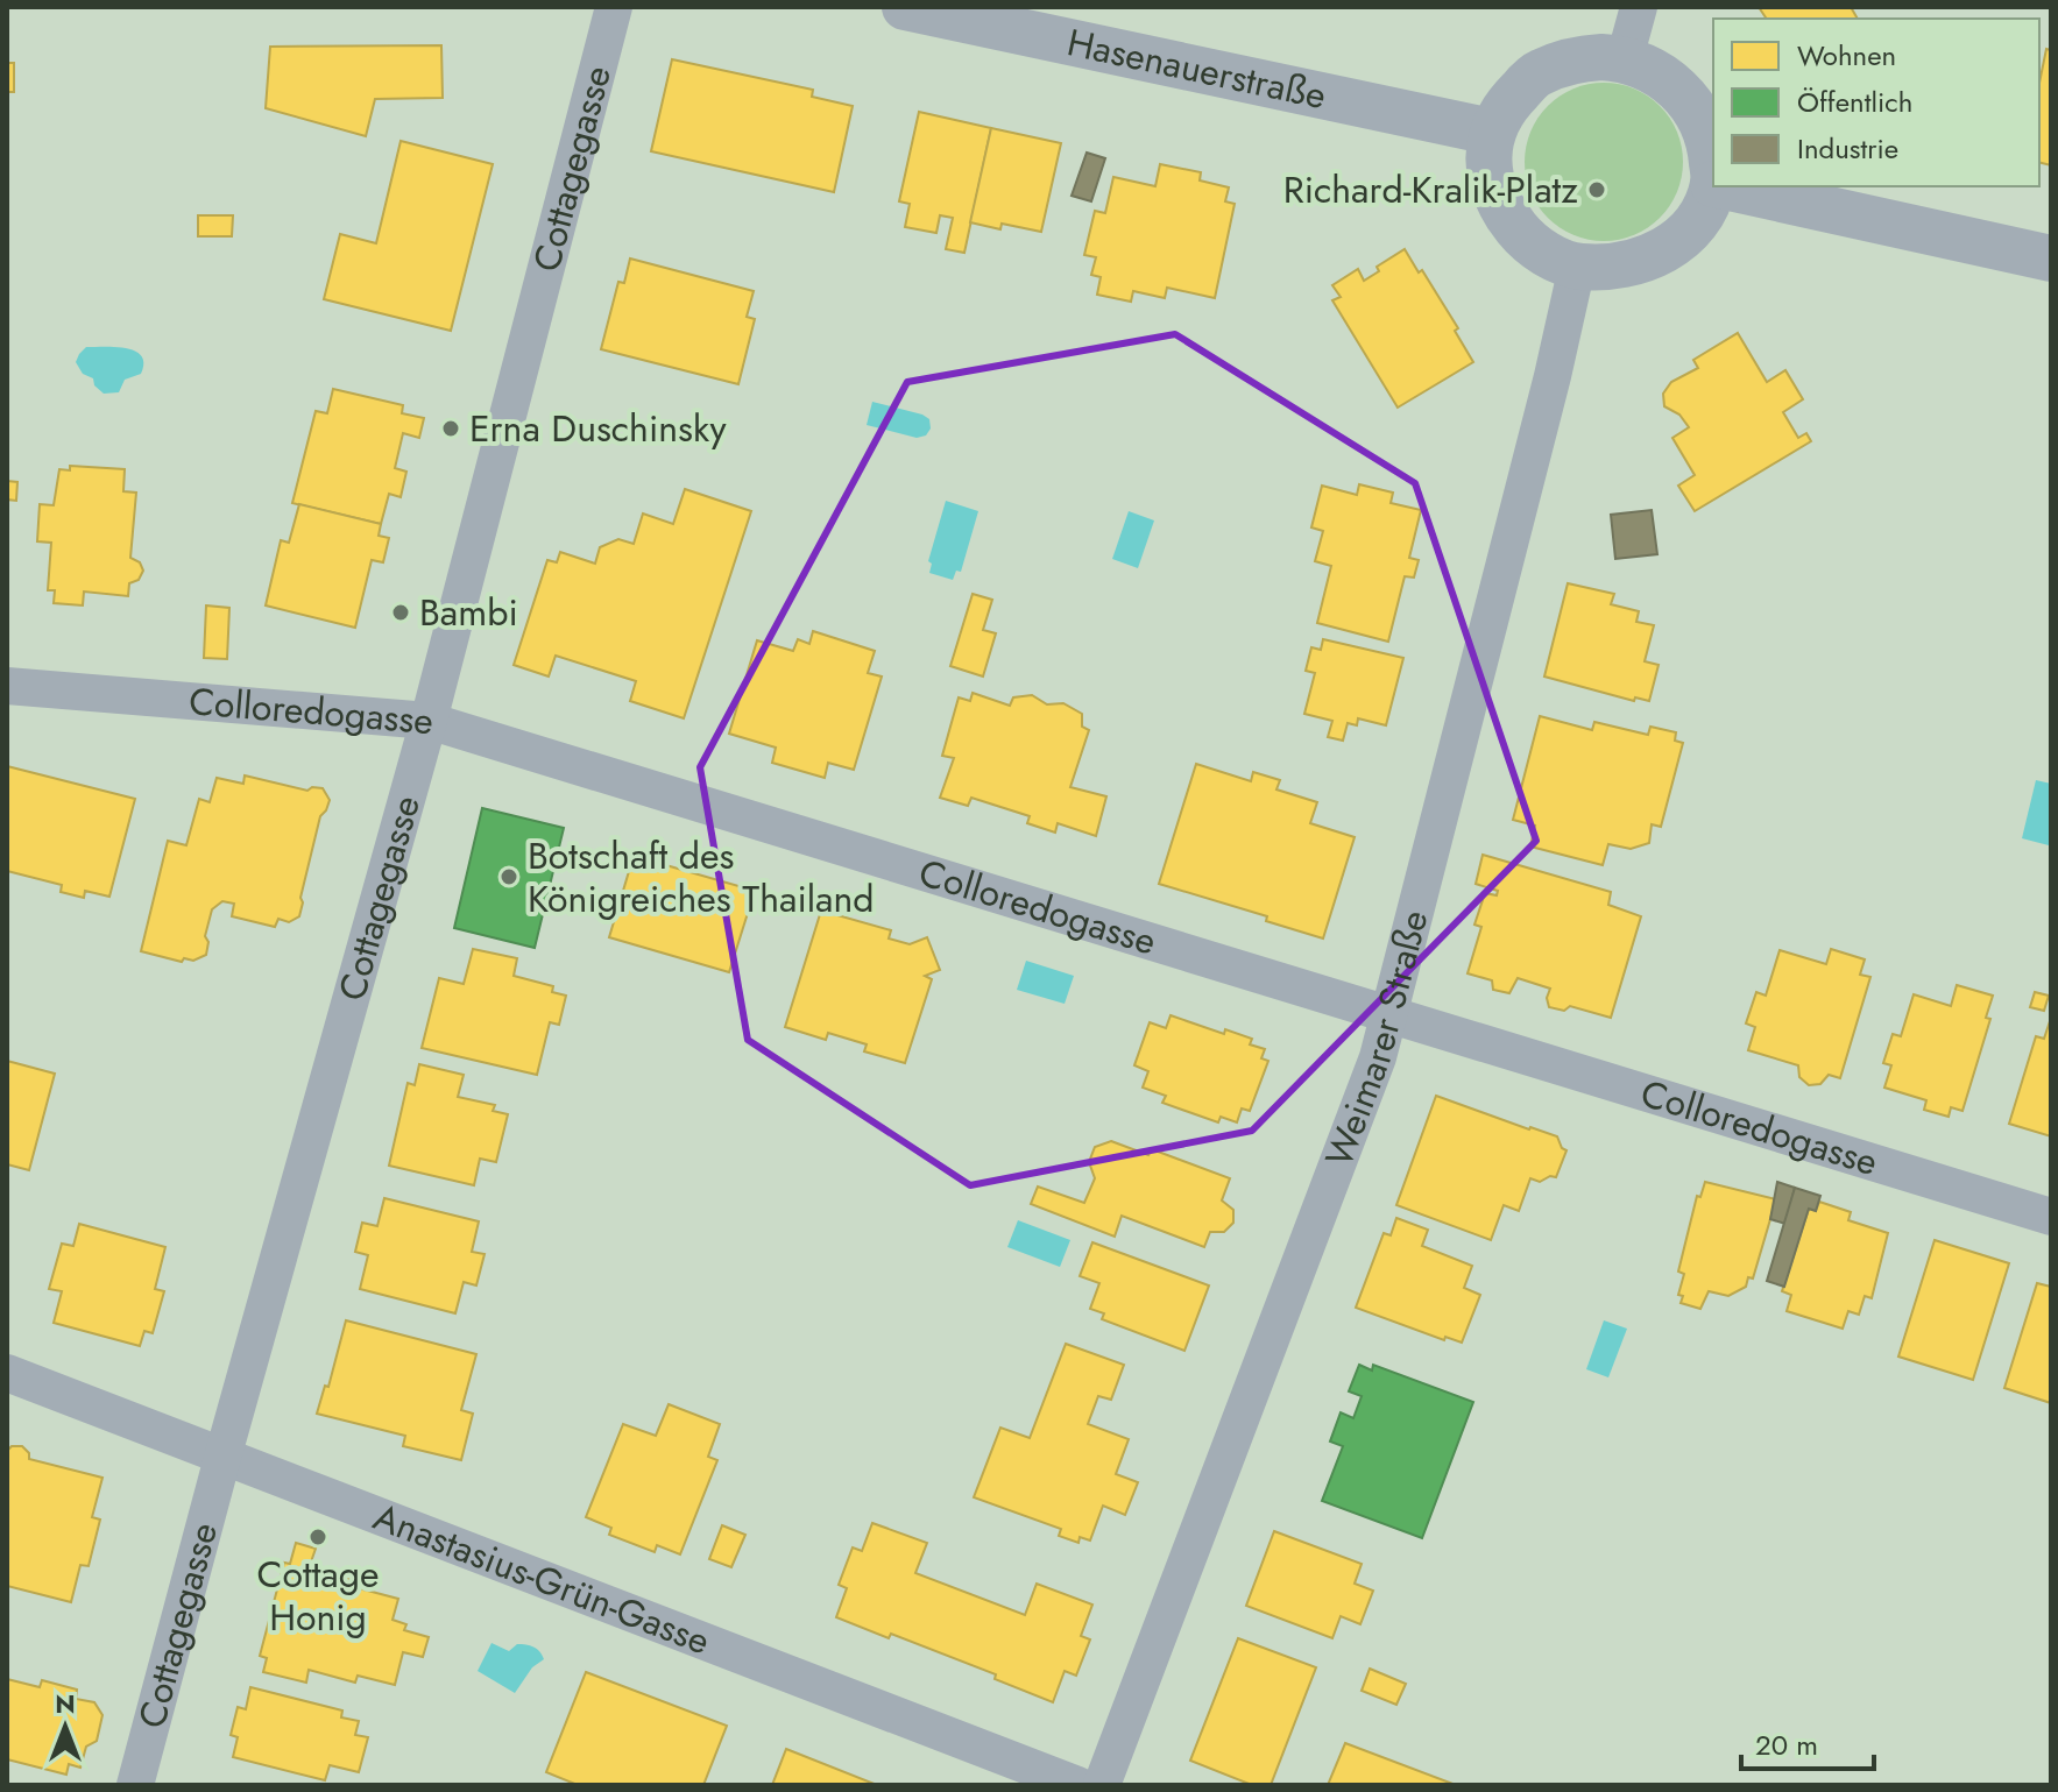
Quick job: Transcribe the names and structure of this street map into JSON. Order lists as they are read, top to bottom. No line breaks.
{"streets":{"street":["Hasenauerstraße","Cottagegasse","Colloredogasse","Weimarer Straße","Anastasius-Grün-Gasse"]},"crossings":[["Hasenauerstraße","Weimarer Straße"],["Cottagegasse","Colloredogasse"],["Cottagegasse","Anastasius-Grün-Gasse"],["Colloredogasse","Weimarer Straße"]],"places":["Richard-Kralik-Platz","Erna Duschinsky","Bambi","Botschaft des Königreiches Thailand","Cottage Honig"],"legend":["Wohnen","Öffentlich","Industrie"],"scale_bar":"20 m","north":"top"}
